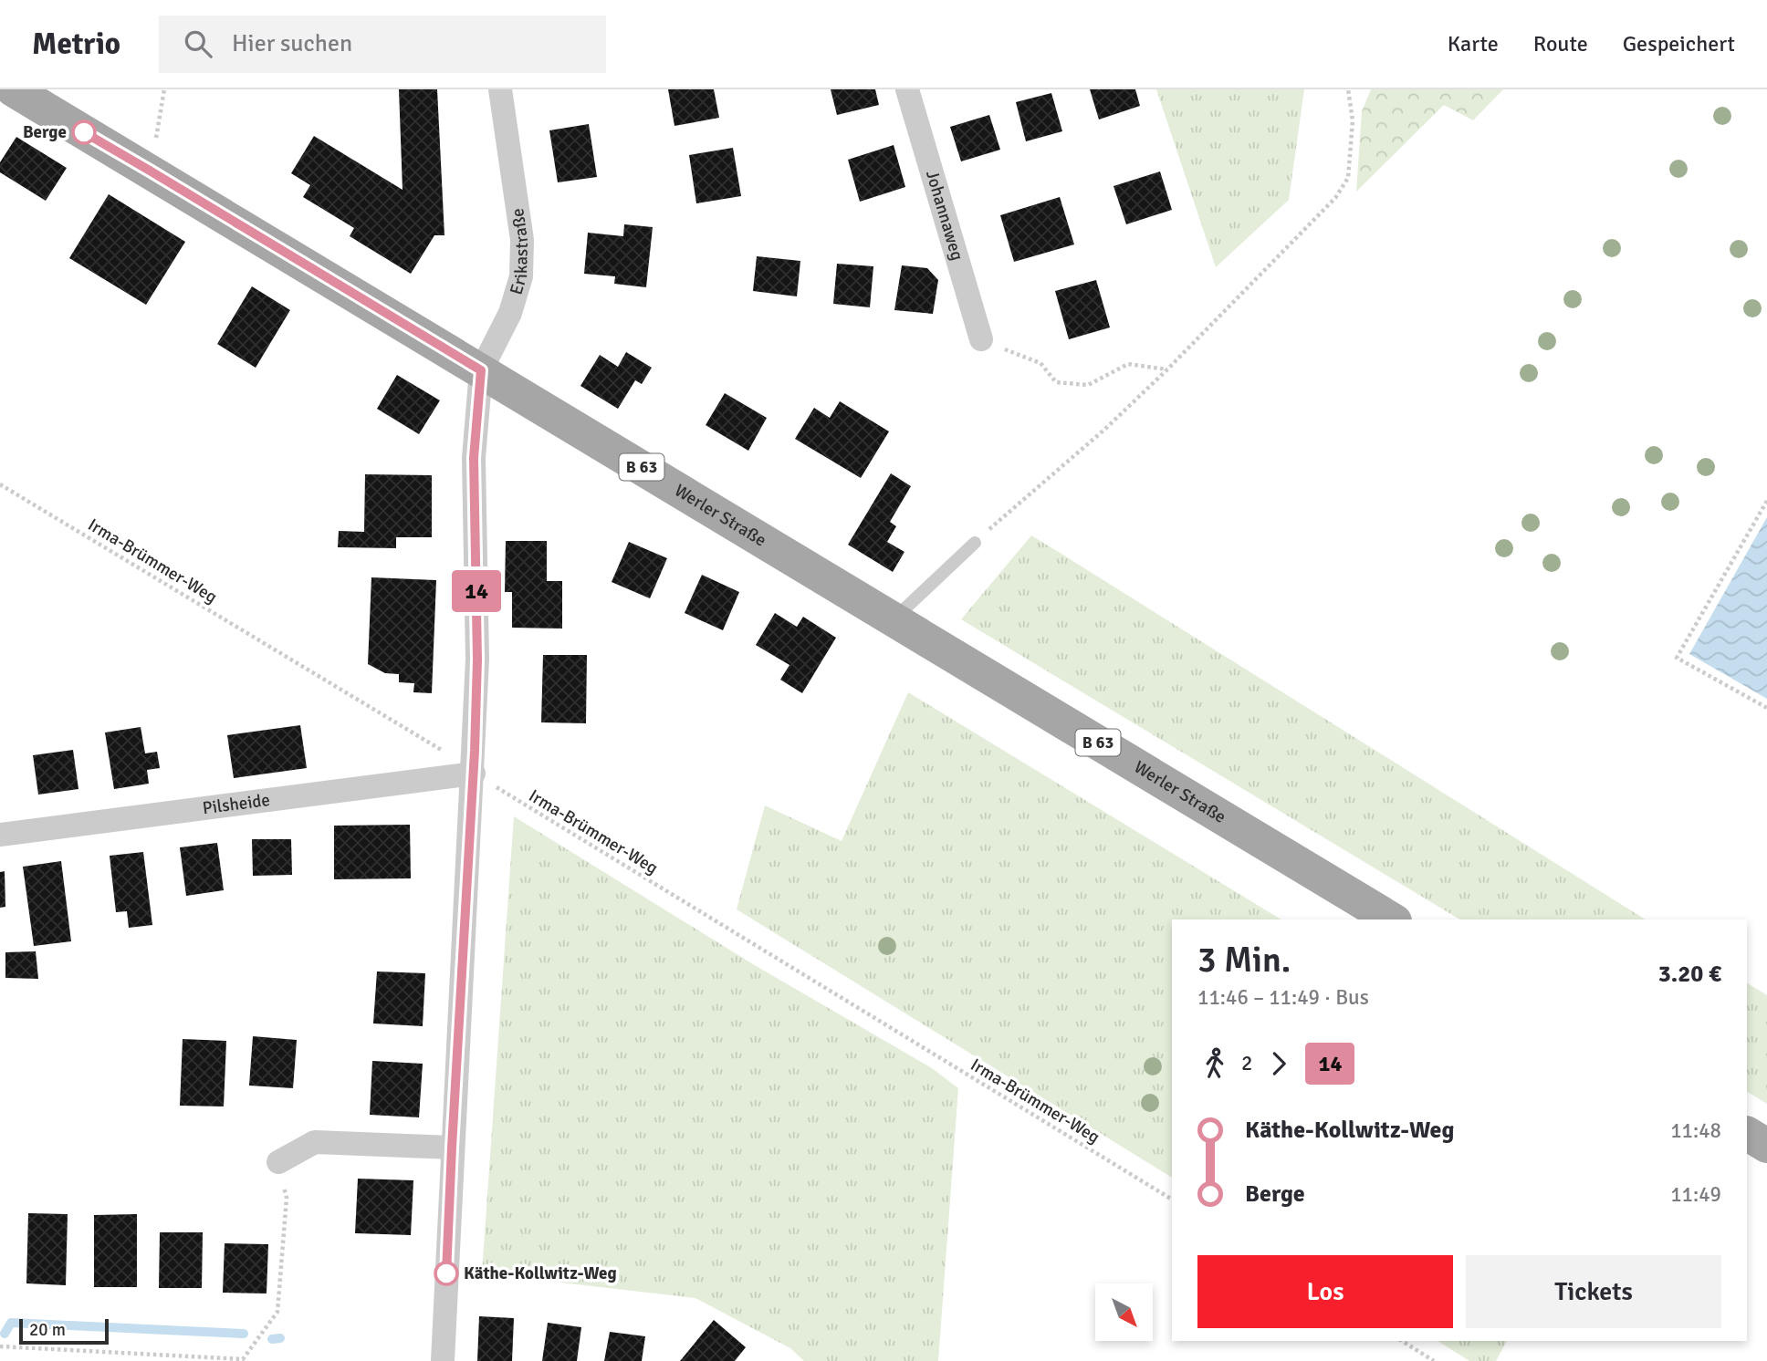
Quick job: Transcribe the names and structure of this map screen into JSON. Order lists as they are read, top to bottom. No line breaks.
{"streets":{"main road":["B 63","Werler Straße"],"street":["Johannaweg","Erikastraße","Pilsheide"],"path":["Irma-Brümmer-Weg"]},"crossings":[["Erikastraße","Werler Straße"],["Irma-Brümmer-Weg","Pilsheide"]],"places":["Berge","Käthe-Kollwitz-Weg"],"lines":["bus line 14"],"scale_bar":"20 m","north":"bottom right","page":{"header":"Metrio","search":"Hier suchen","nav":["Karte","Route","Gespeichert"],"on_map":"14","heading":["3 Min.","11:46 – 11:49 · Bus","3.20 €"],"legs":["2","14"],"list":[{"name":"Käthe-Kollwitz-Weg","value":"11:48"},{"name":"Berge","value":"11:49"}],"buttons":["Los","Tickets"],"scale":"20 m"}}
